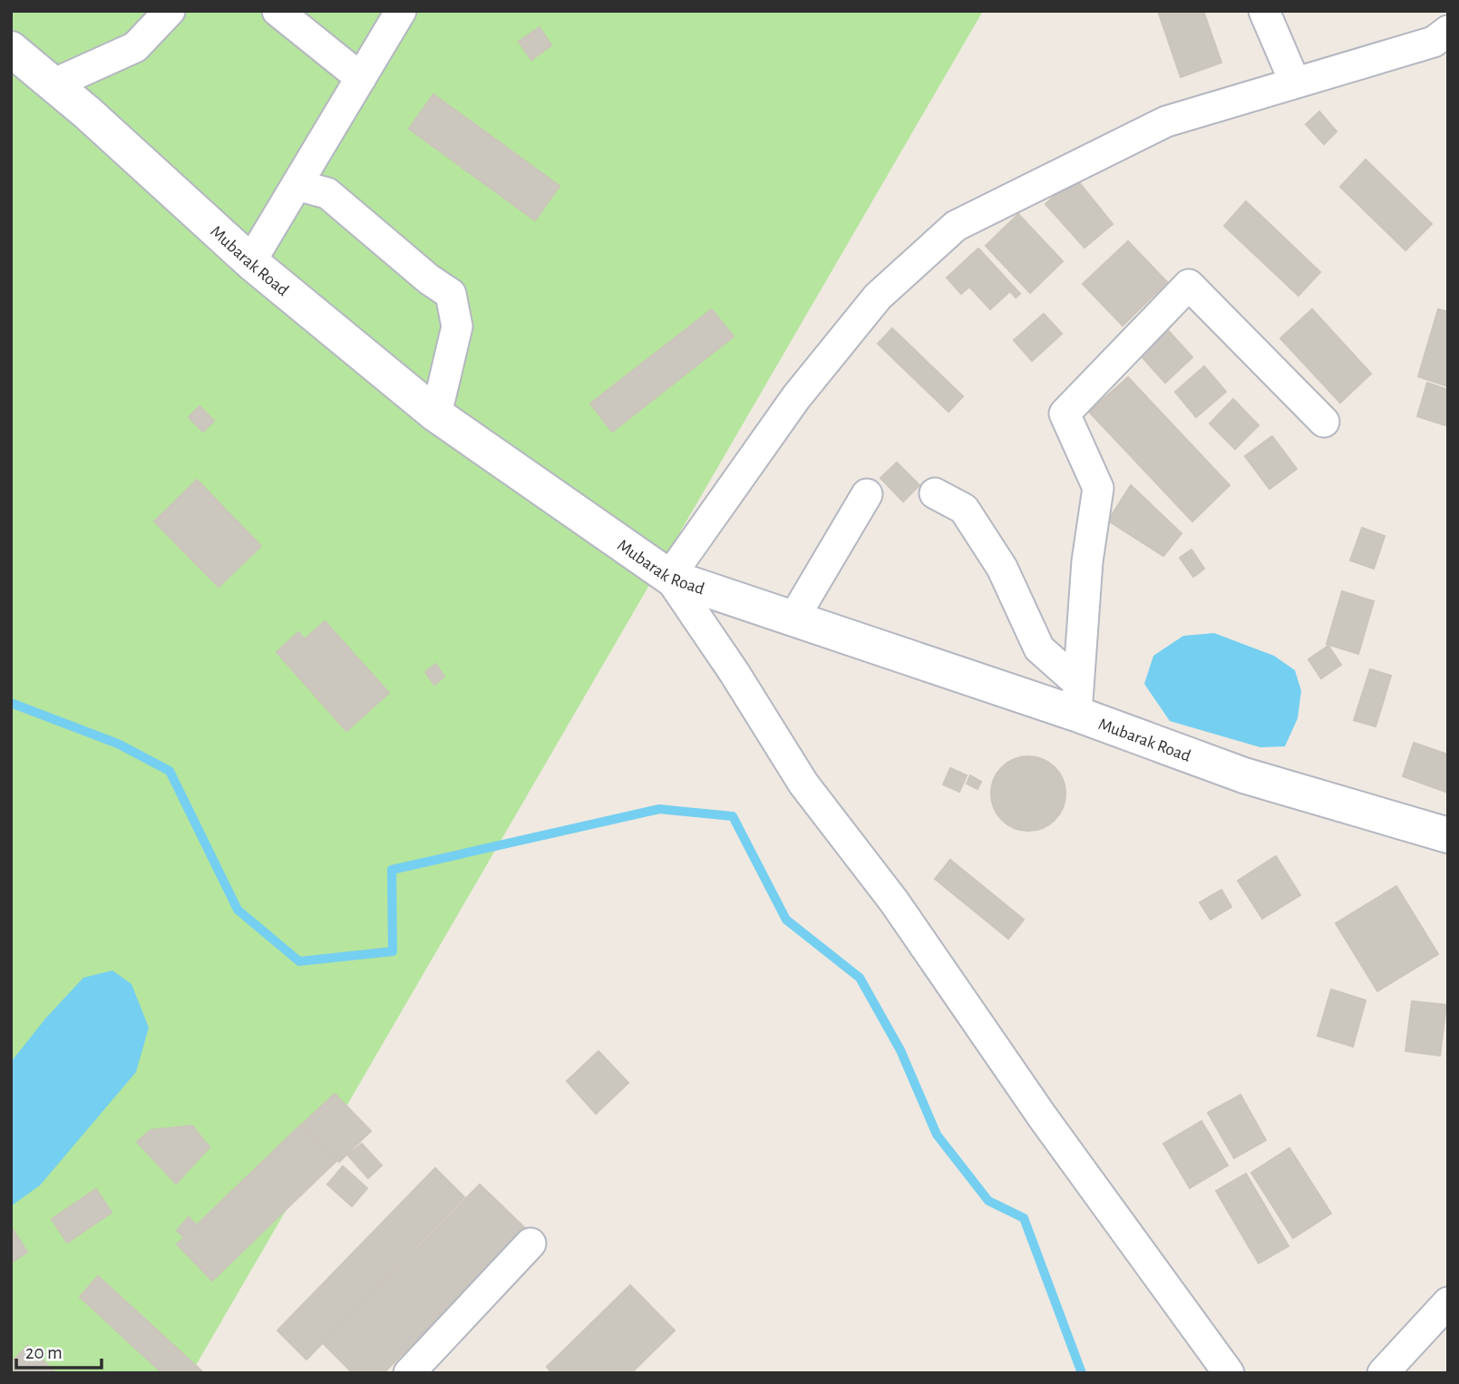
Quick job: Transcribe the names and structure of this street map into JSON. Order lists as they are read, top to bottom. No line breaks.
{"streets":{"street":["Mubarak Road"]},"scale_bar":"20 m"}
